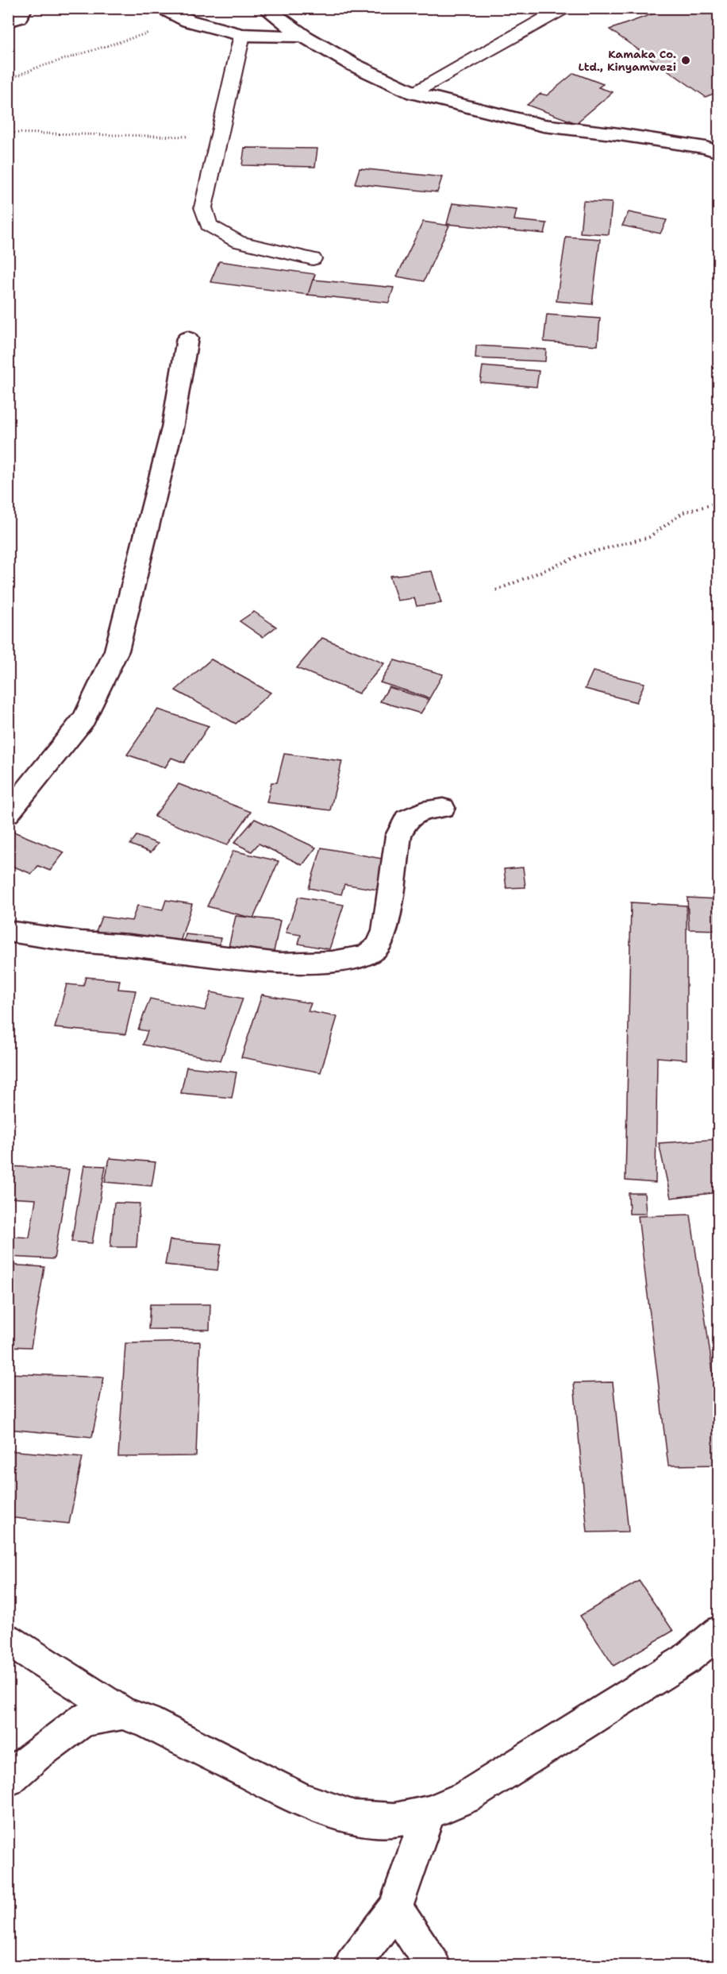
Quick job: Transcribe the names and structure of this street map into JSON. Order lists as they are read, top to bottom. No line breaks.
{"places":["Kamaka Co. Ltd., Kinyamwezi"]}
